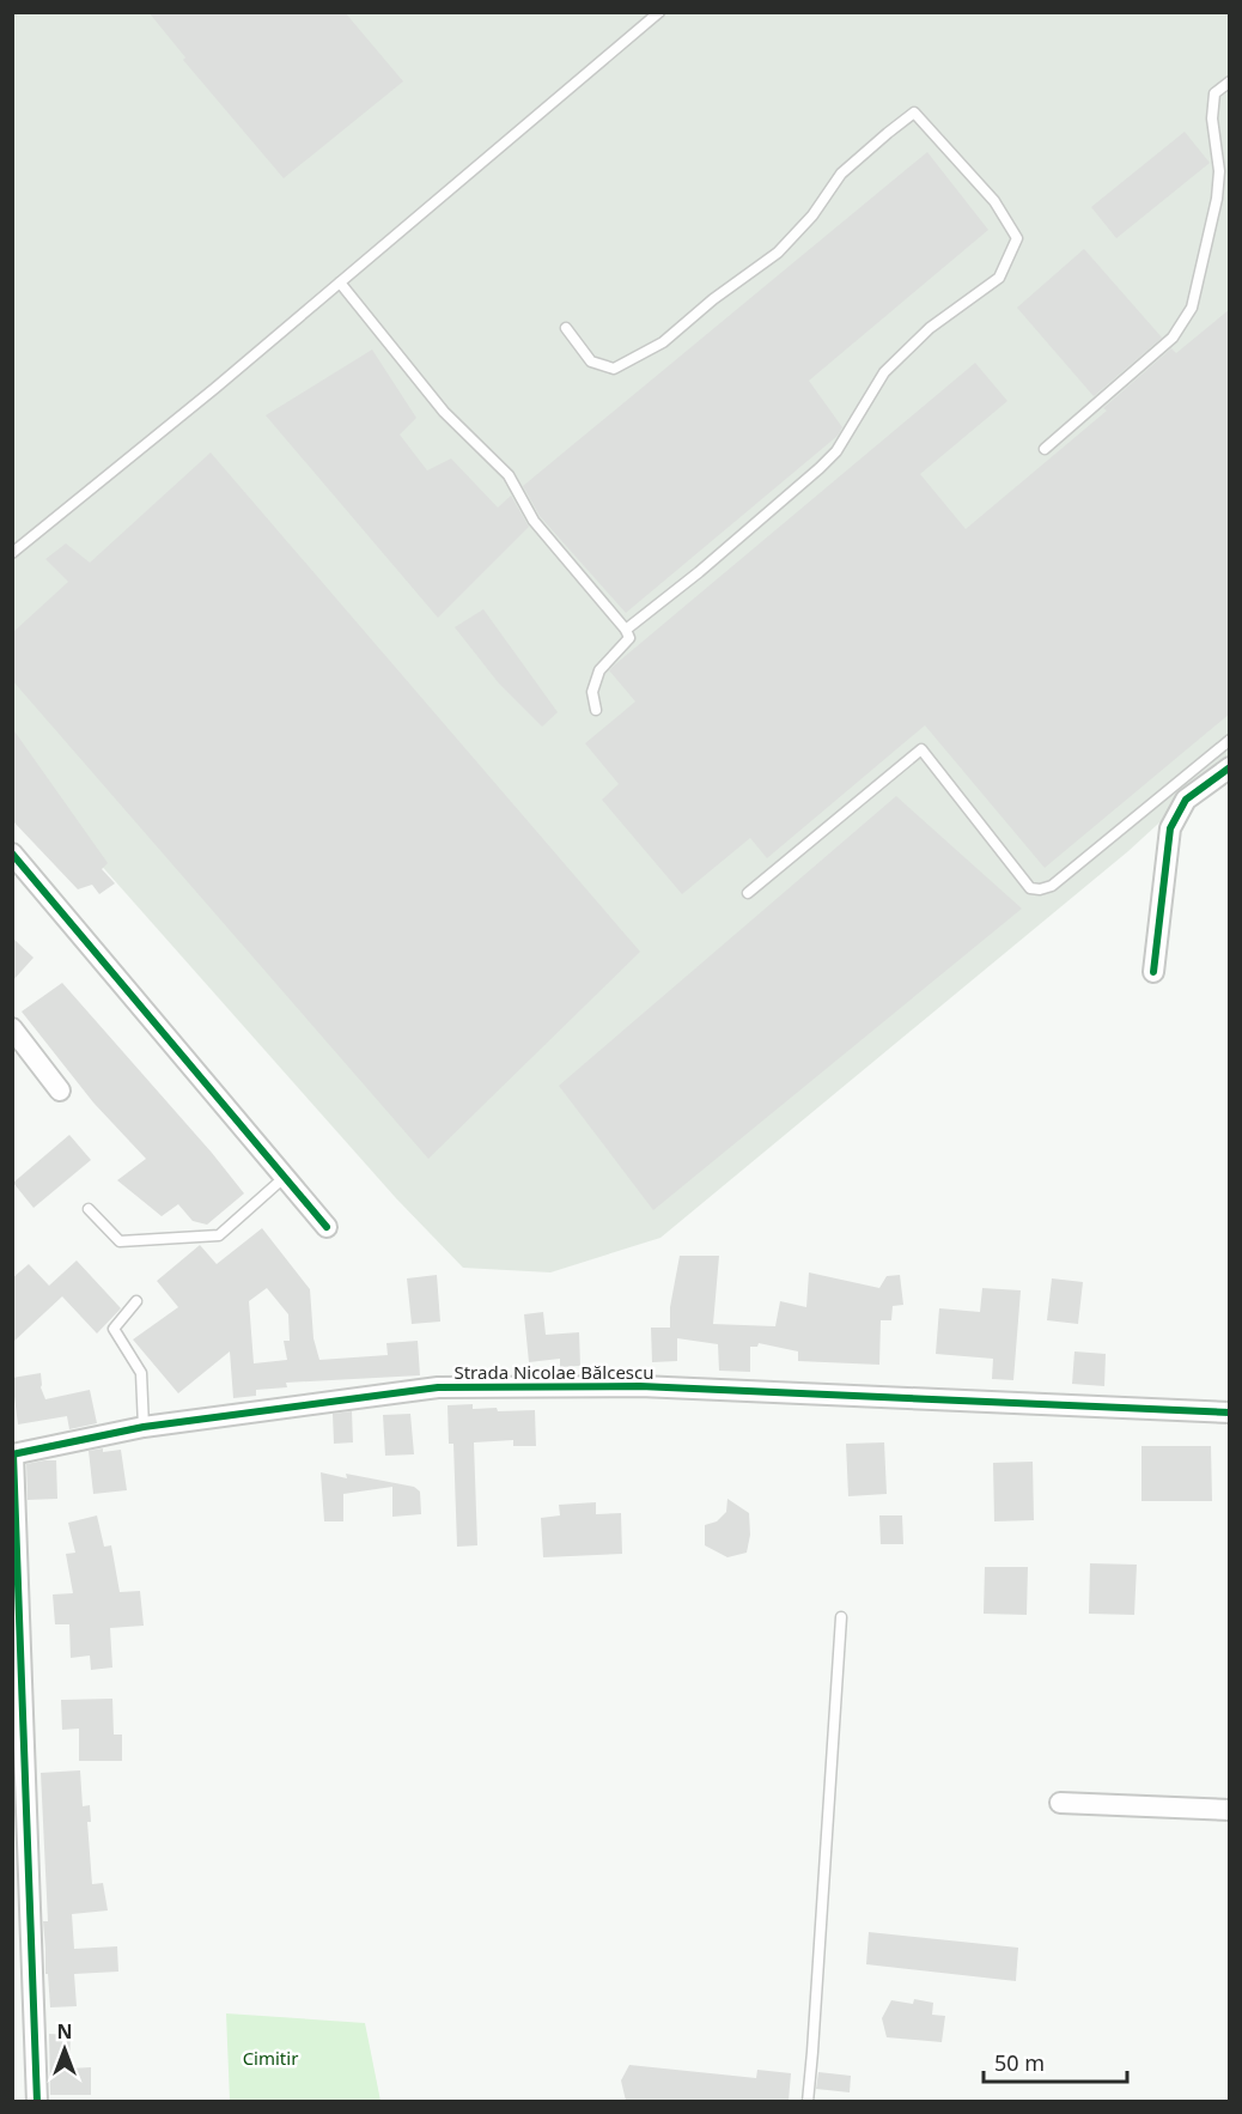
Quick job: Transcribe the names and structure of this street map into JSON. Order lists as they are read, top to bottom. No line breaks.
{"streets":{"street":["Strada Nicolae Bălcescu"]},"parks":["Cimitir"],"scale_bar":"50 m","north":"top"}
